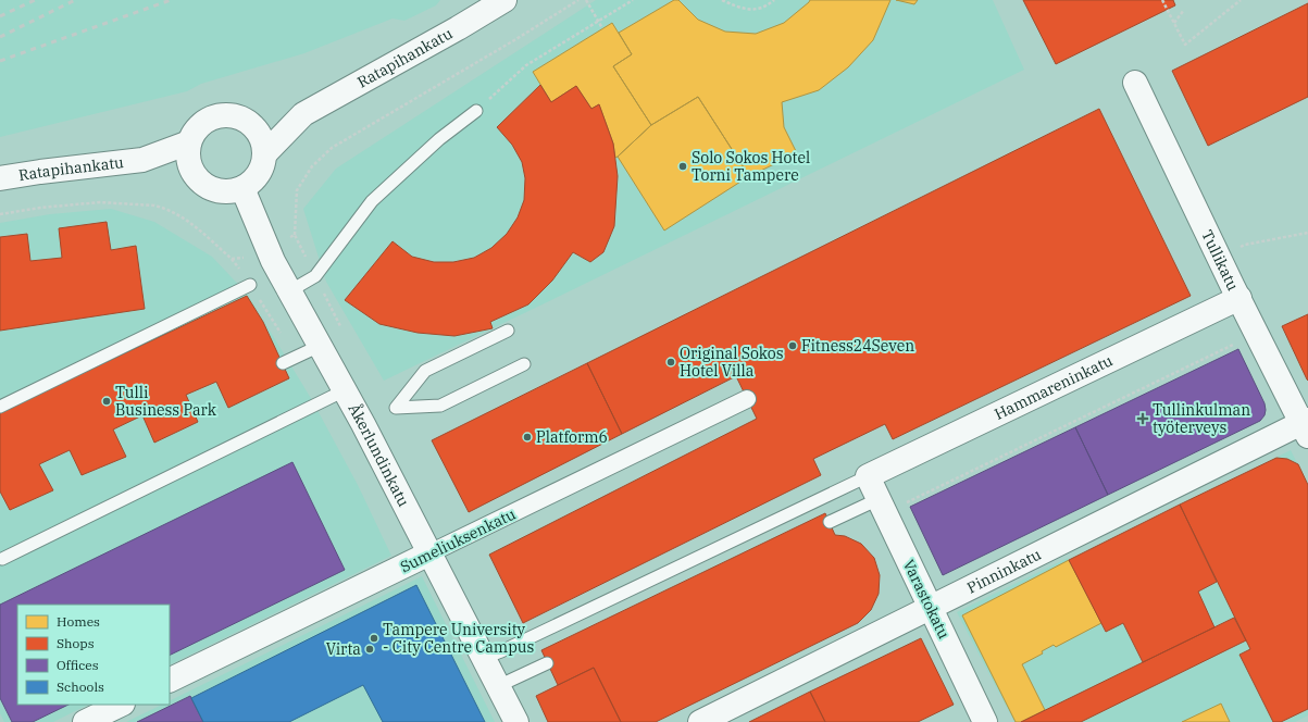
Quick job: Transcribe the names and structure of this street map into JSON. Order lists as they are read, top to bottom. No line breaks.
{"streets":{"street":["Ratapihankatu","Tullikatu","Hammareninkatu","Åkerlundinkatu","Sumeliuksenkatu","Pinninkatu","Varastokatu"]},"crossings":[["Ratapihankatu","Åkerlundinkatu"],["Tullikatu","Hammareninkatu"],["Tullikatu","Pinninkatu"],["Hammareninkatu","Varastokatu"],["Åkerlundinkatu","Sumeliuksenkatu"],["Pinninkatu","Varastokatu"]],"places":{"other":["Solo Sokos Hotel Torni Tampere","Fitness24Seven","Original Sokos Hotel Villa","Tulli Business Park","Platform6","Tampere University - City Centre Campus","Virta"],"health":["Tullinkulman työterveys"]},"legend":["Homes","Shops","Offices","Schools"]}
